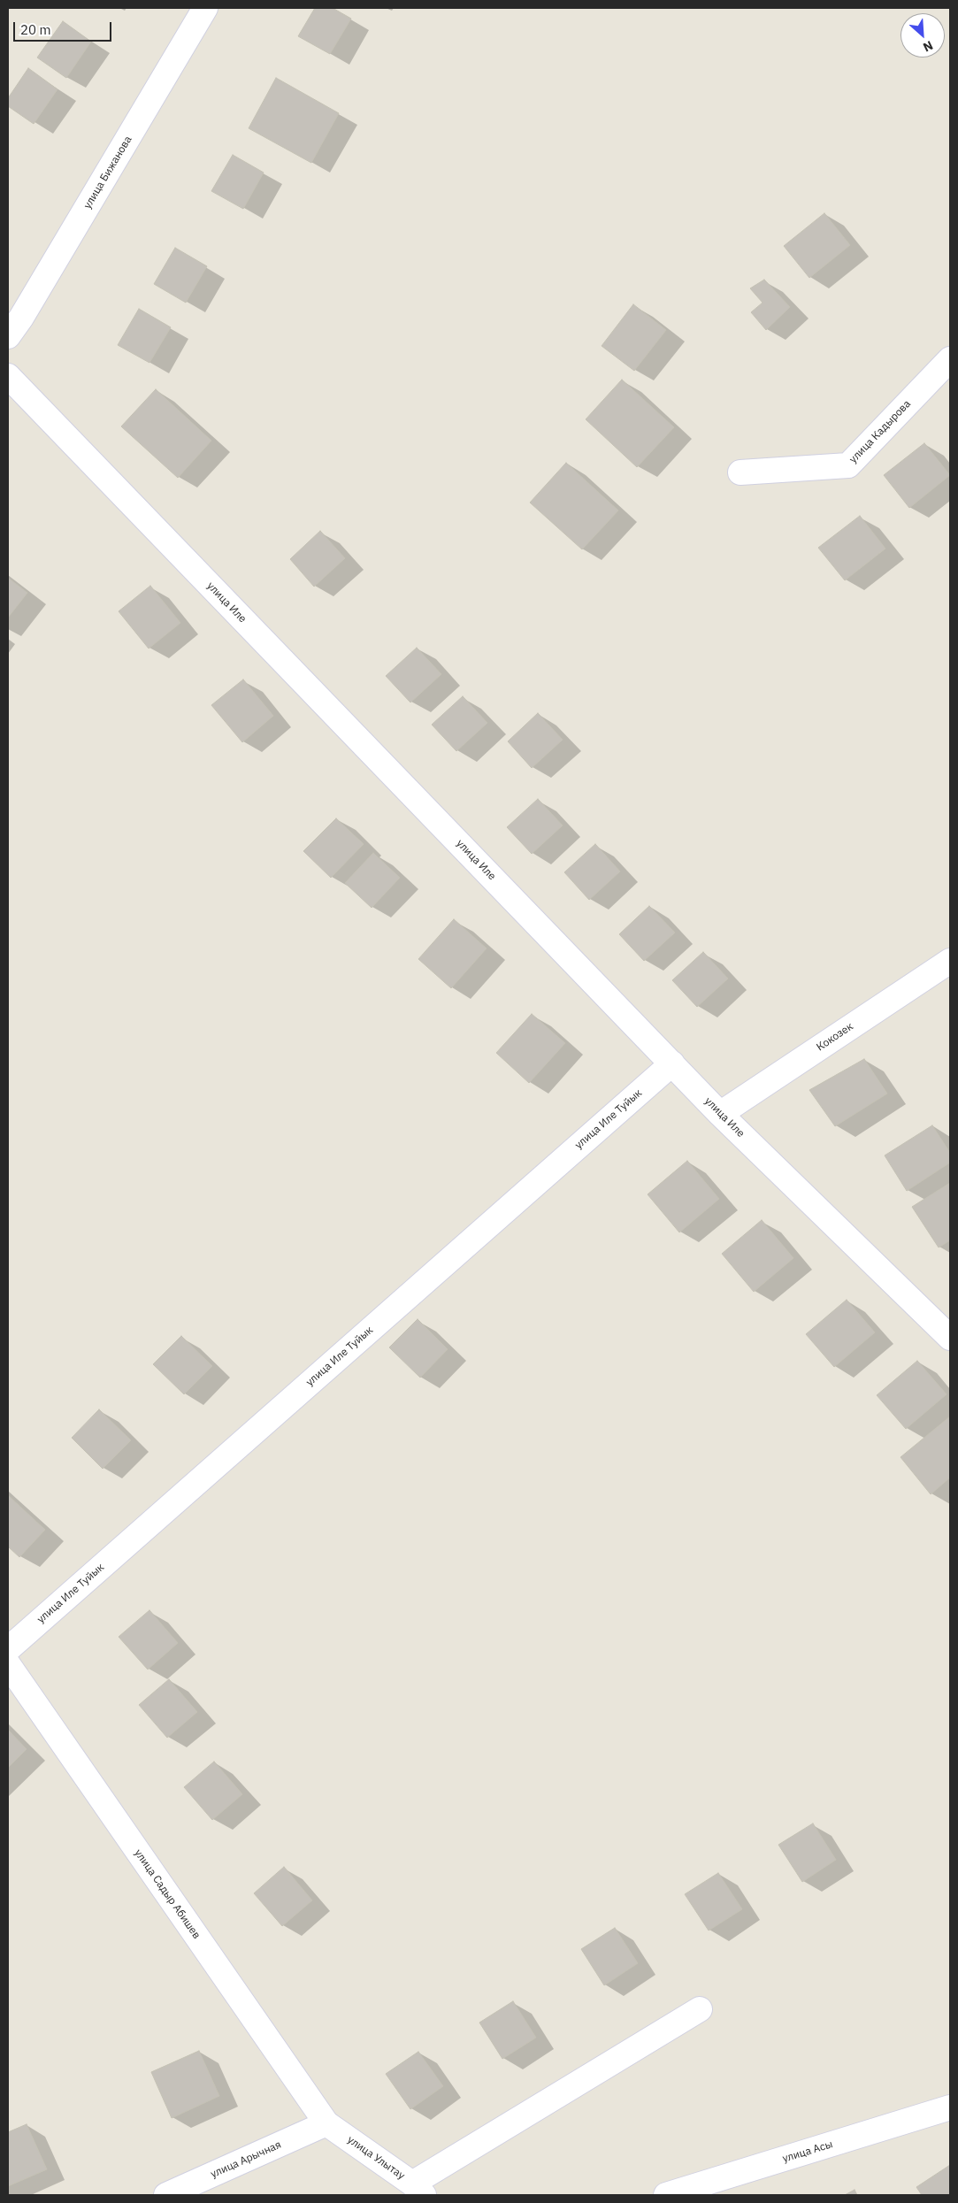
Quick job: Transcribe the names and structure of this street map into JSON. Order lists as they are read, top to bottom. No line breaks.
{"streets":{"street":["улица Бижанова","улица Кадырова","улица Иле","Кокозек","улица Иле Туйык","улица Садыр Абишев","улица Асы","улица Улытау","улица Арычная"]},"crossings":[["улица Иле","Кокозек"],["улица Иле","улица Иле Туйык"],["улица Садыр Абишев","улица Улытау"],["улица Садыр Абишев","улица Арычная"],["улица Улытау","улица Арычная"]],"scale_bar":"20 m","north":"bottom right"}
